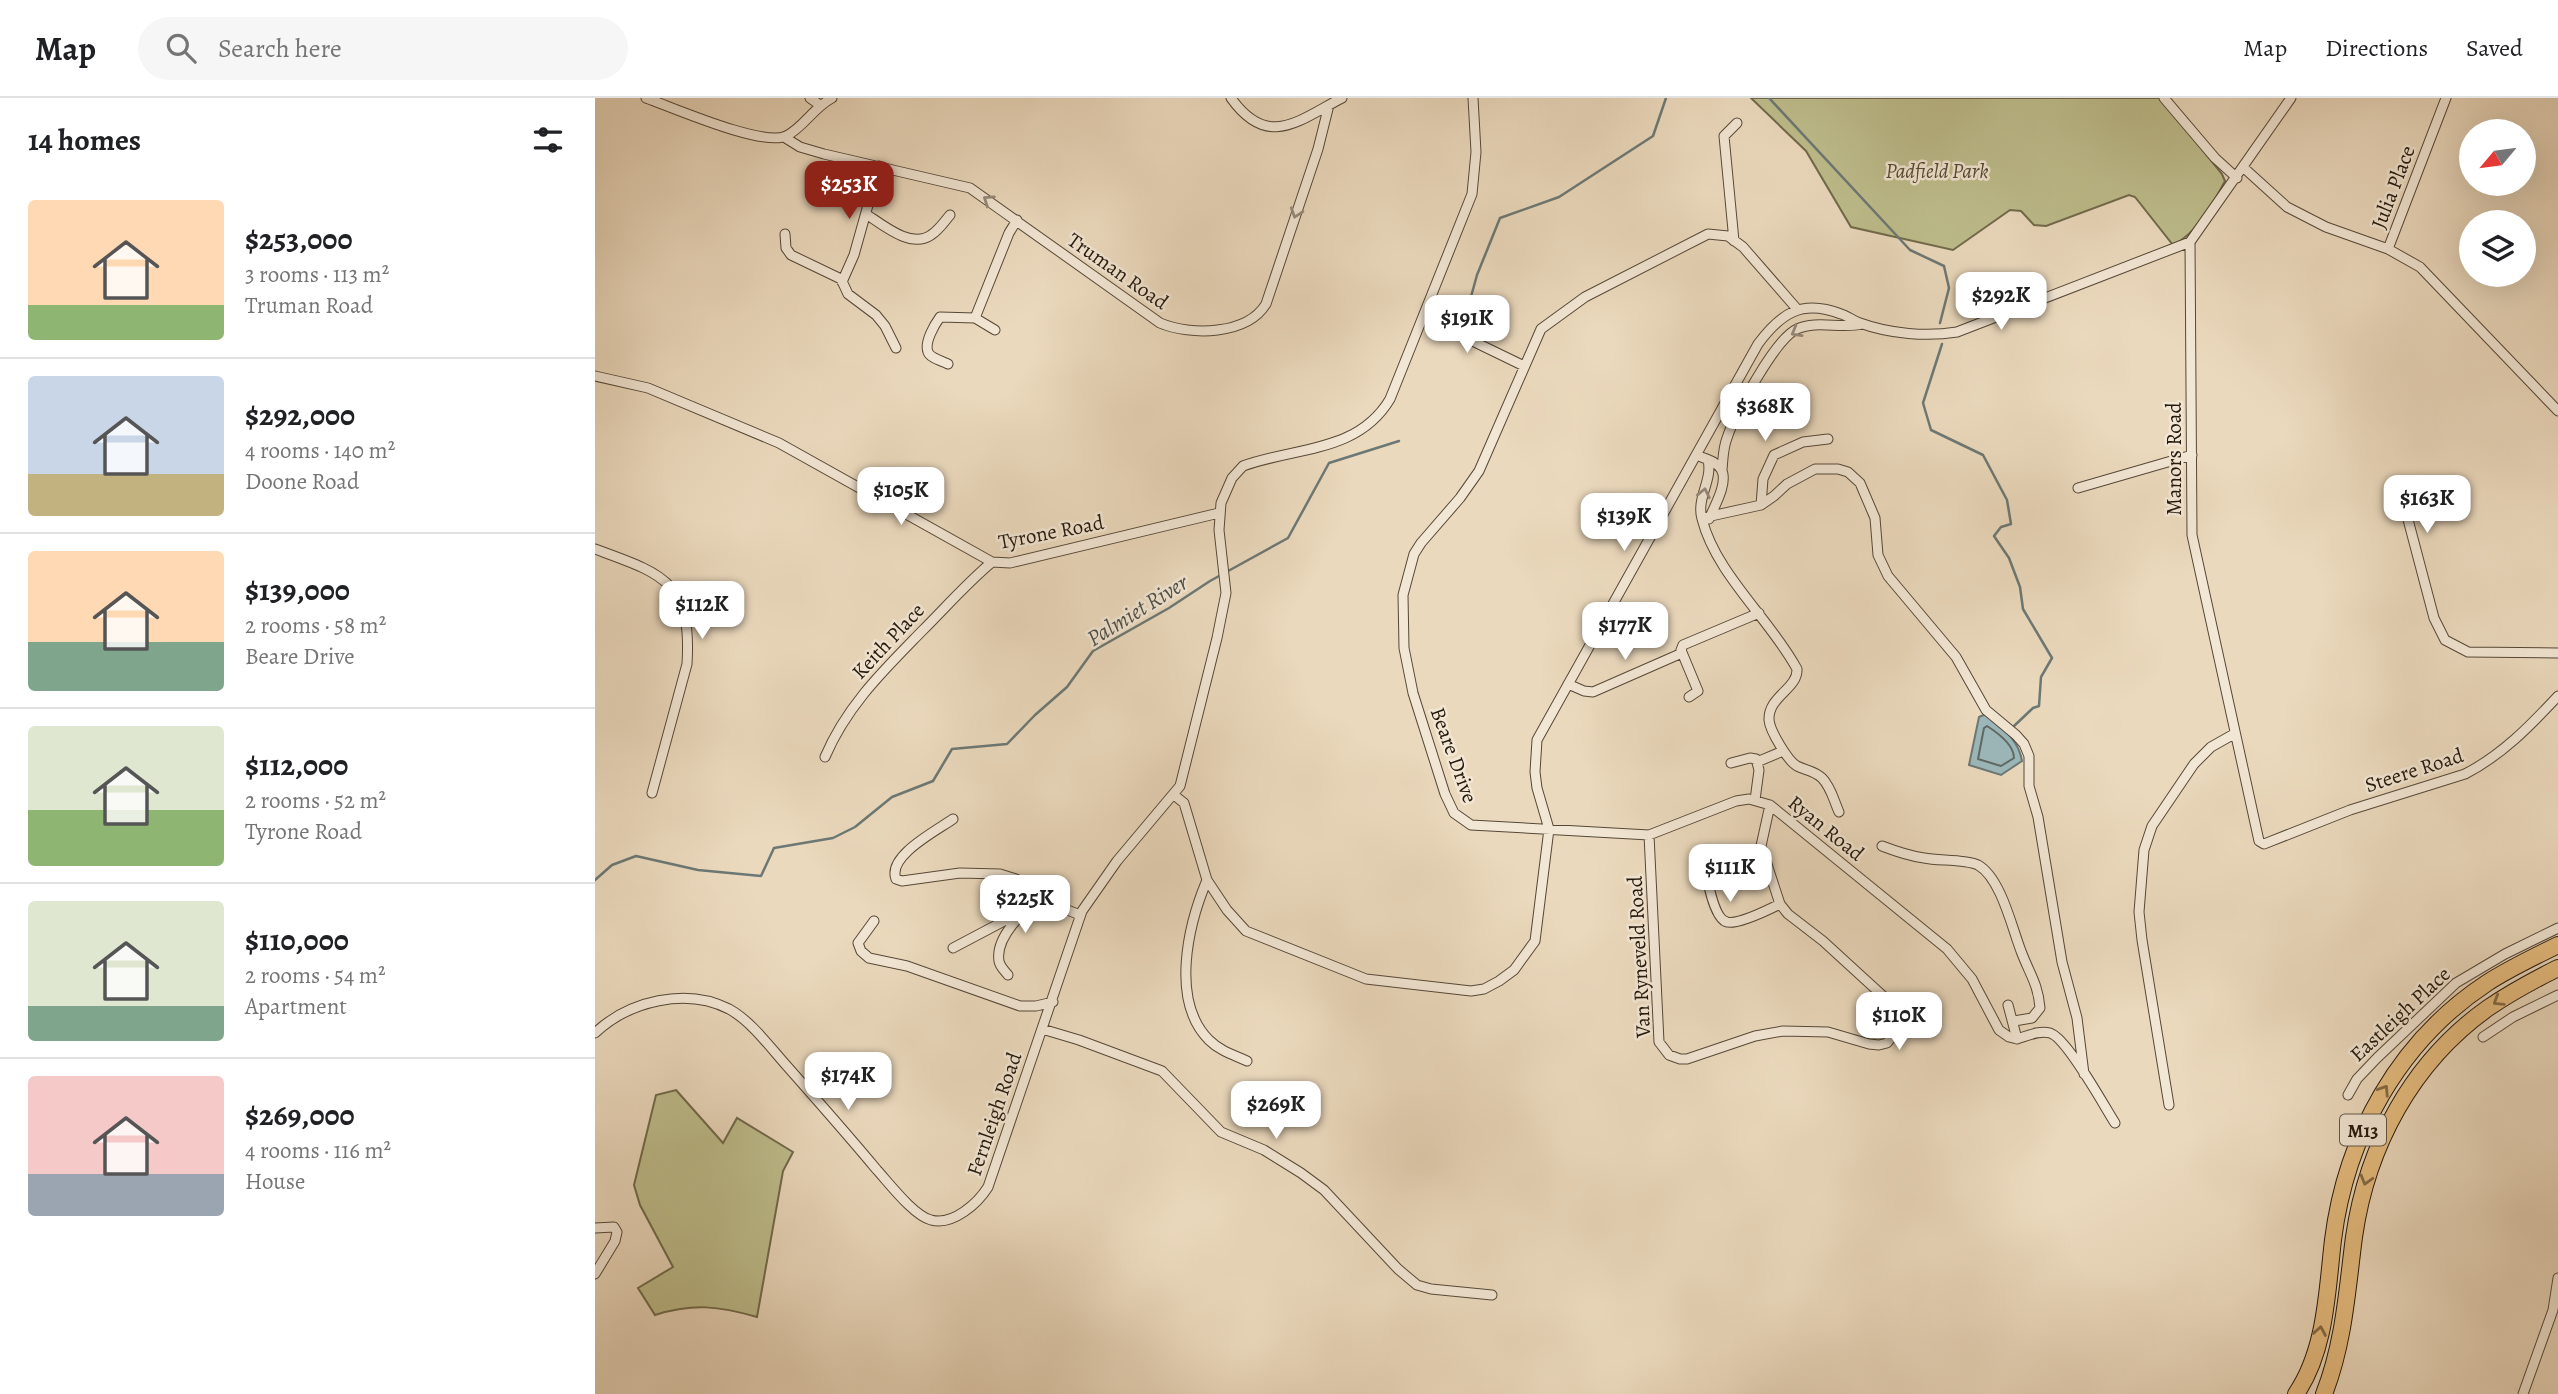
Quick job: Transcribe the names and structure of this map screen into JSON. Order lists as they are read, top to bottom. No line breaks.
{"streets":{"highway":["M13"],"street":["Julia Place","Truman Road","Manors Road","Tyrone Road","Keith Place","Beare Drive","Steere Road","Ryan Road","Van Ryneveld Road","Eastleigh Place","Fernleigh Road"]},"crossings":[["Manors Road","Steere Road"],["Tyrone Road","Keith Place"],["Beare Drive","Ryan Road"],["Ryan Road","Van Ryneveld Road"]],"water":["Palmiet River"],"parks":["Padfield Park"],"north":"bottom left","page":{"header":"Map","search":"Search here","nav":["Map","Directions","Saved"],"heading":"14 homes","price":["$253K","$292K","$191K","$368K","$105K","$163K","$139K","$112K","$177K","$111K","$225K","$110K","$174K","$269K"],"list":[{"name":"$253,000","note":"3 rooms · 113 m² · Truman Road"},{"name":"$292,000","note":"4 rooms · 140 m² · Doone Road"},{"name":"$139,000","note":"2 rooms · 58 m² · Beare Drive"},{"name":"$112,000","note":"2 rooms · 52 m² · Tyrone Road"},{"name":"$110,000","note":"2 rooms · 54 m² · Apartment"},{"name":"$269,000","note":"4 rooms · 116 m² · House"}]}}
